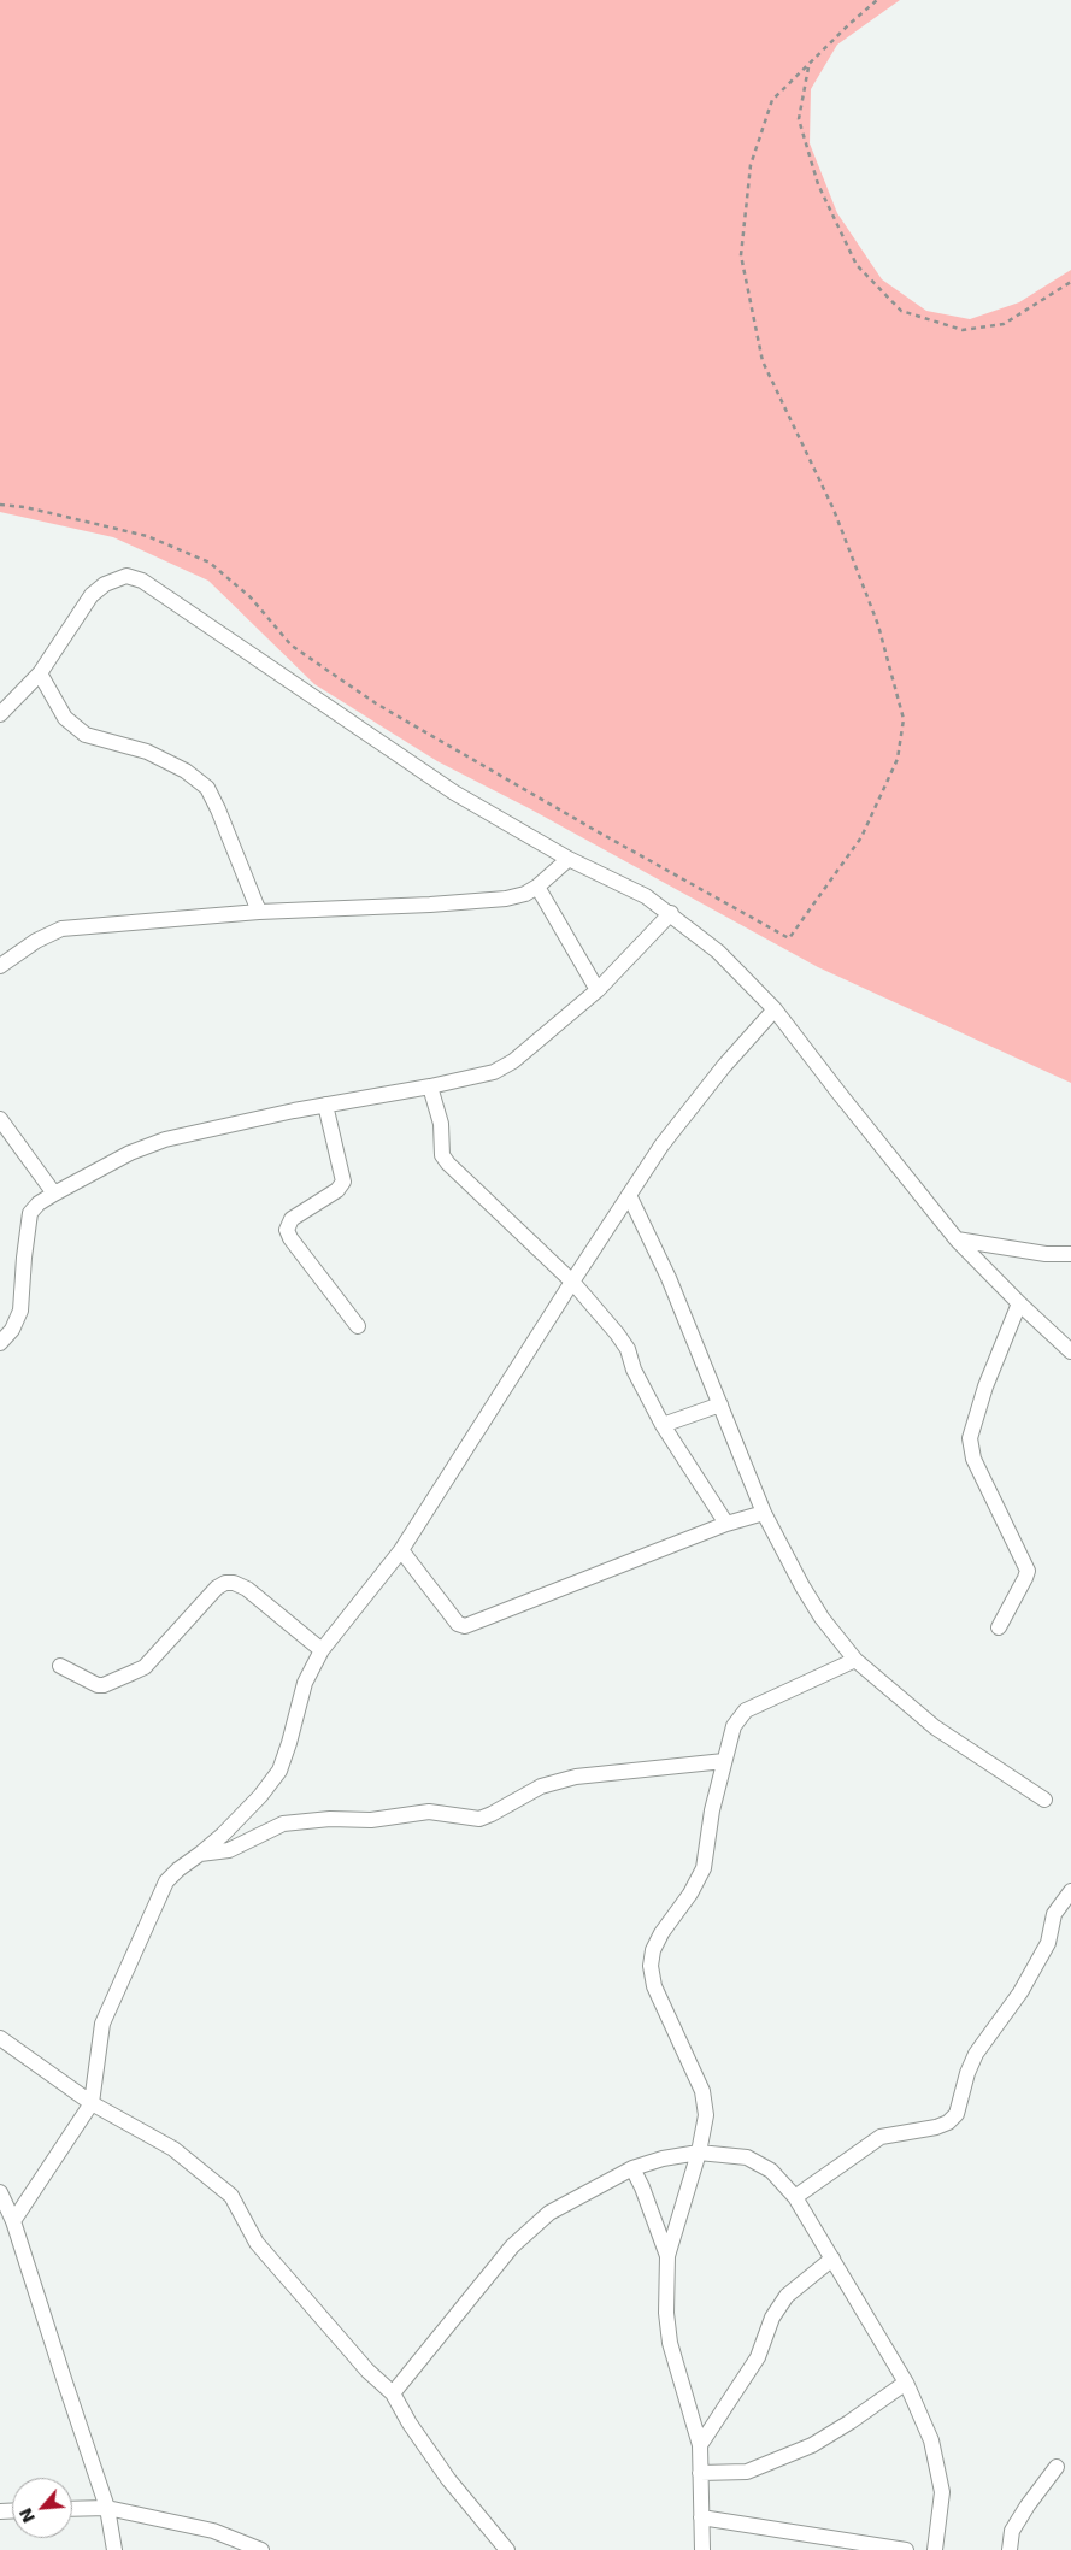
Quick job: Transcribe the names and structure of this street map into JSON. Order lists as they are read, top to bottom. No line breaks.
{"north":"bottom left"}
